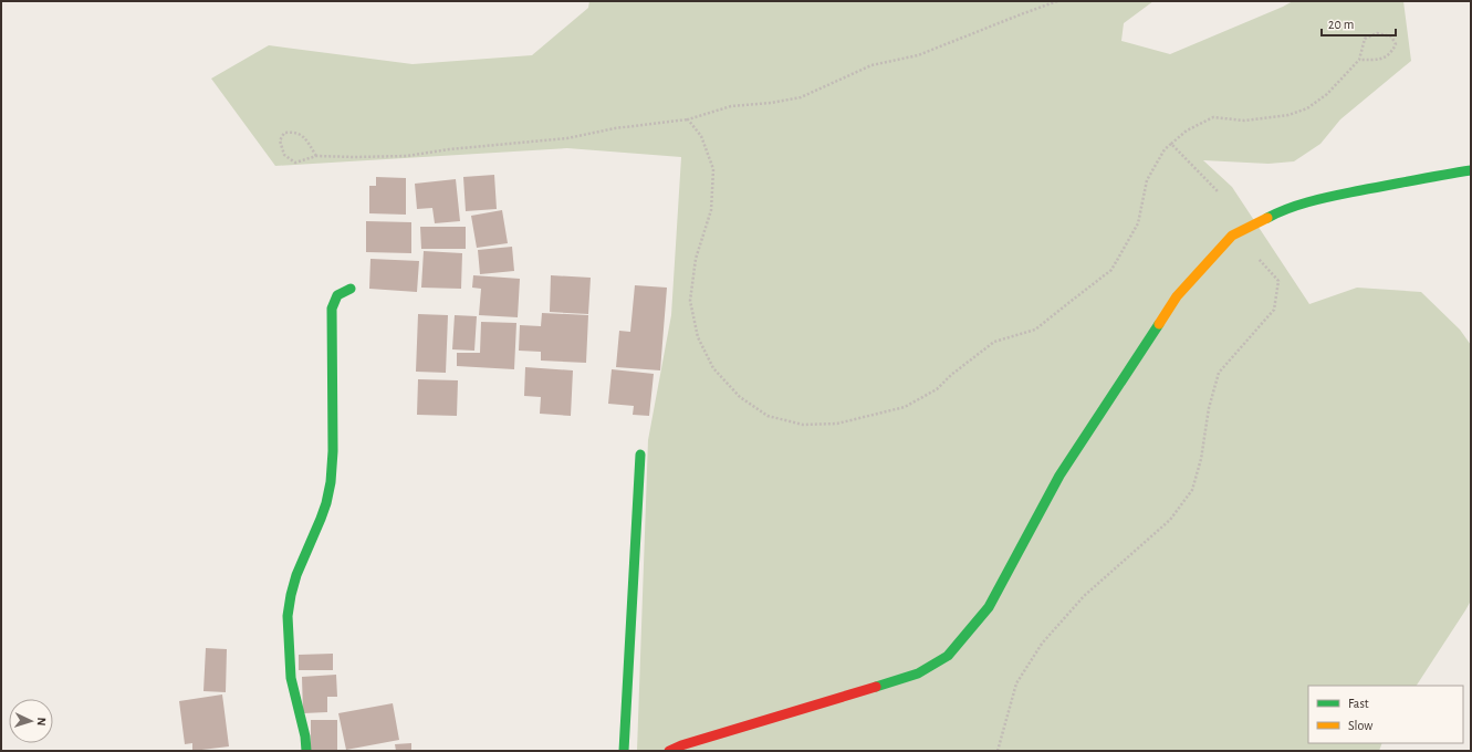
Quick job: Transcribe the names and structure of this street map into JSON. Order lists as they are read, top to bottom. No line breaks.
{"legend":["Fast","Slow"],"scale_bar":"20 m","north":"right"}
